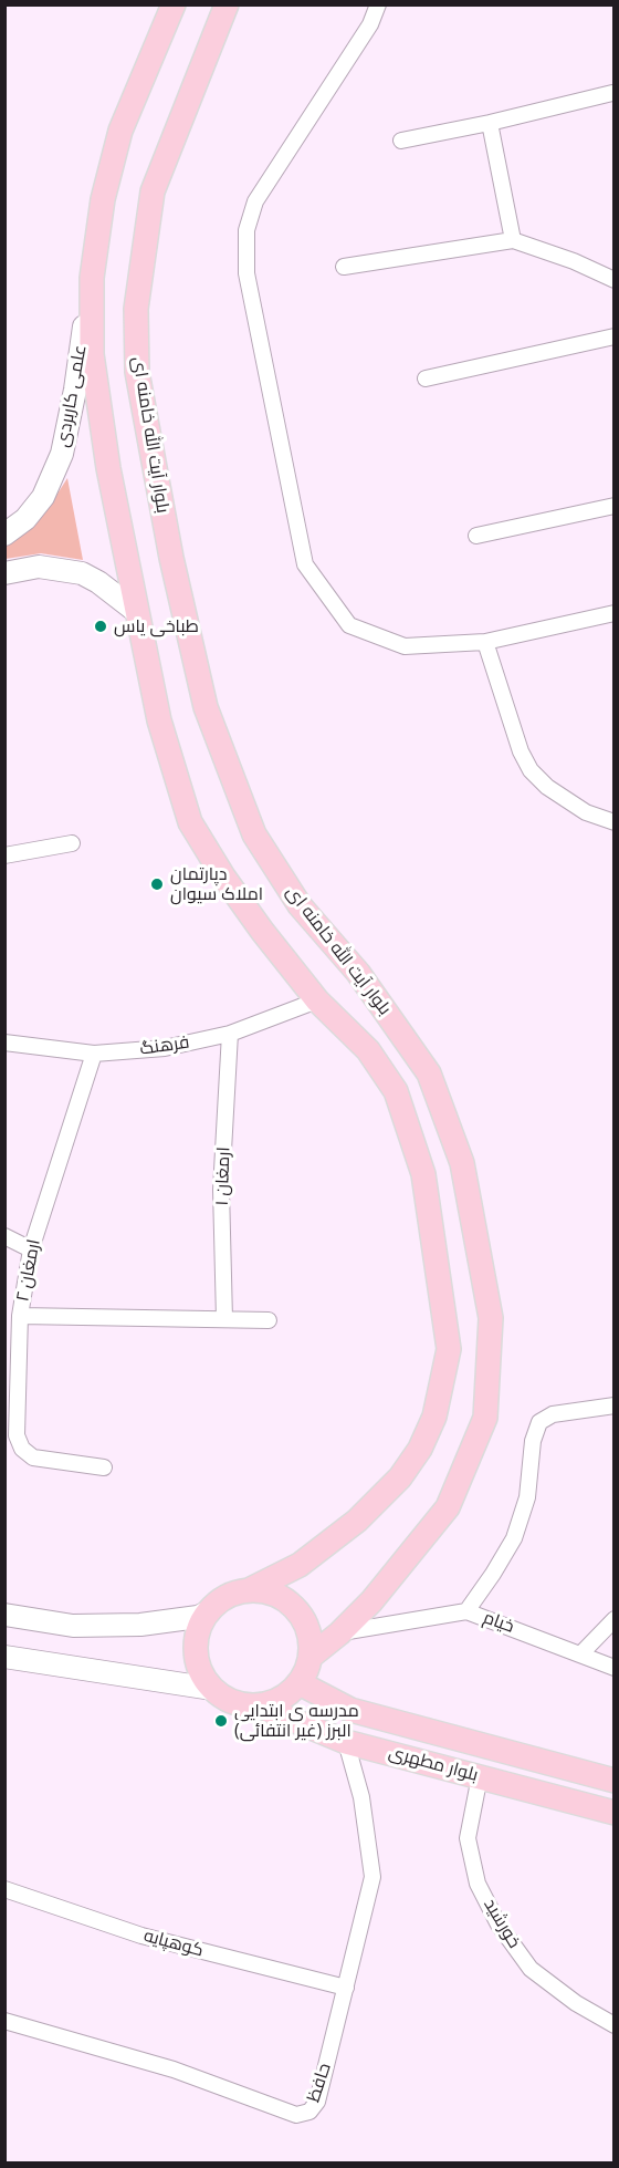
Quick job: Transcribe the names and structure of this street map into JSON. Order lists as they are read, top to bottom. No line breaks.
{"streets":{"main road":["بلوار آیت الله خامنه ای","بلوار مطهری"],"street":["علمی کاربردی","فرهنگ","ارمغان ۱","ارمغان ۲","خیام","خورشید","کوهپایه","حافظ"]},"crossings":[["بلوار آیت الله خامنه ای","خیام"],["بلوار آیت الله خامنه ای","بلوار مطهری"],["فرهنگ","ارمغان ۱"],["فرهنگ","ارمغان ۲"],["بلوار مطهری","خورشید"],["بلوار مطهری","حافظ"],["کوهپایه","حافظ"]],"places":["طباخی یاس","دپارتمان املاک سیوان","مدرسه ی ابتدایی (غیر انتفائی) البرز"]}
